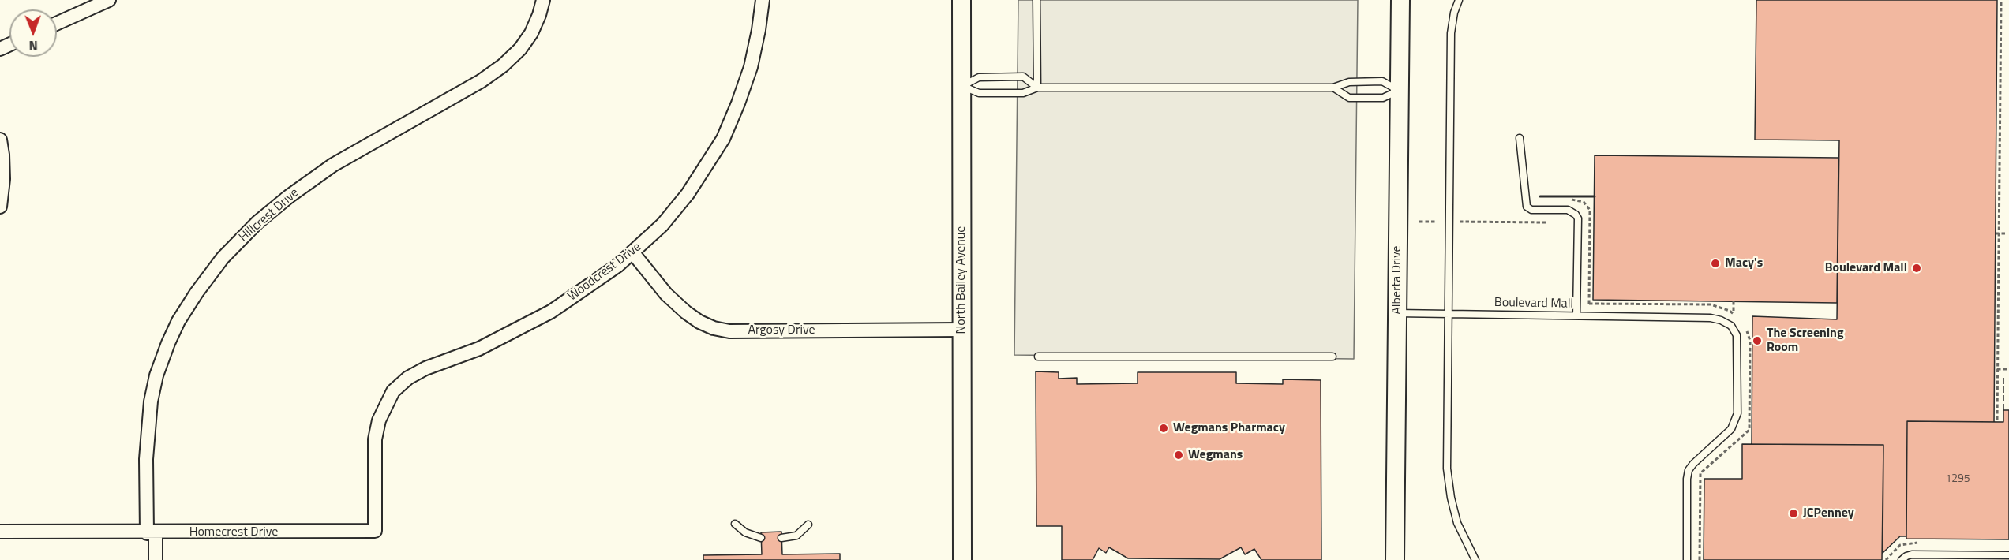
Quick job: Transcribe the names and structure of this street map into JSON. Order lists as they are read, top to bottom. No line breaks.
{"streets":{"street":["Hillcrest Drive","Woodcrest Drive","North Bailey Avenue","Alberta Drive","Argosy Drive","Homecrest Drive"],"lane":["Boulevard Mall"]},"crossings":[["Hillcrest Drive","Homecrest Drive"],["Woodcrest Drive","Argosy Drive"],["Woodcrest Drive","Homecrest Drive"],["North Bailey Avenue","Argosy Drive"],["Alberta Drive","Boulevard Mall"]],"places":["Macy's","Boulevard Mall","The Screening Room","Wegmans Pharmacy","Wegmans","JCPenney"],"house_numbers":["1295"],"north":"bottom"}
